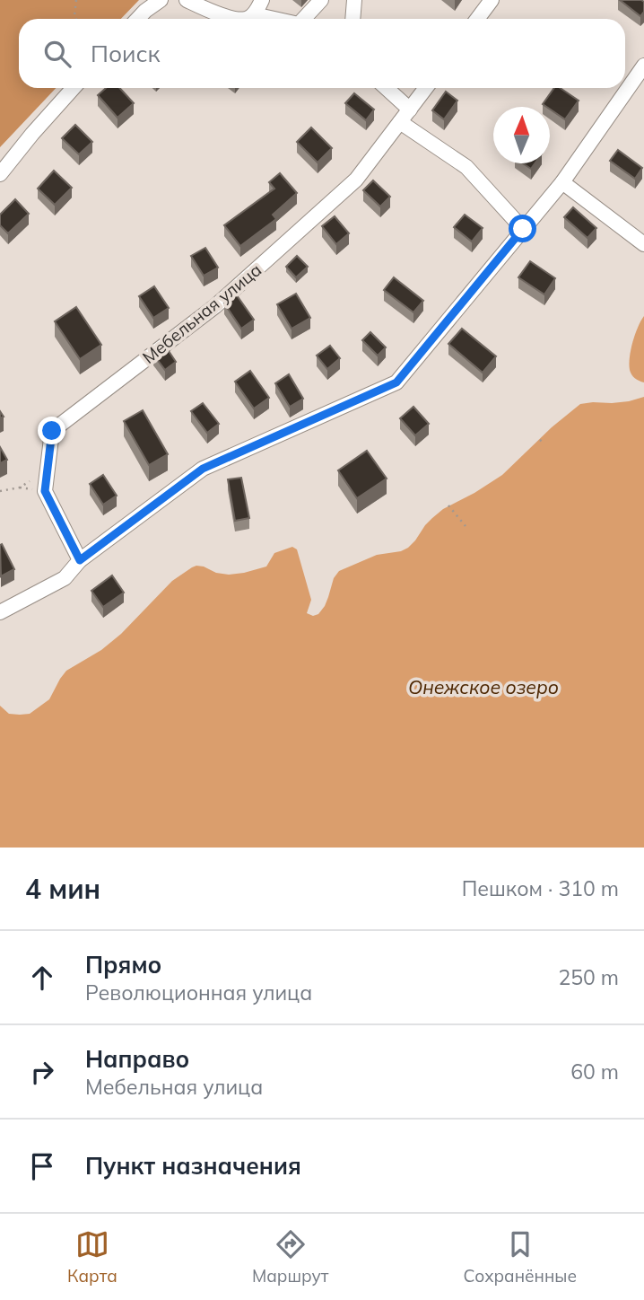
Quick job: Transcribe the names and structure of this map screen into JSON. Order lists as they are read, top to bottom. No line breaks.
{"streets":{"street":["Мебельная улица"]},"water":["Онежское озеро"],"north":"top","page":{"search":"Поиск","heading":["4 мин","Пешком · 310 m"],"list":[["Прямо","Революционная улица","250 m"],["Направо","Мебельная улица","60 m"],"Пункт назначения"],"nav":["Карта","Маршрут","Сохранённые"]}}
